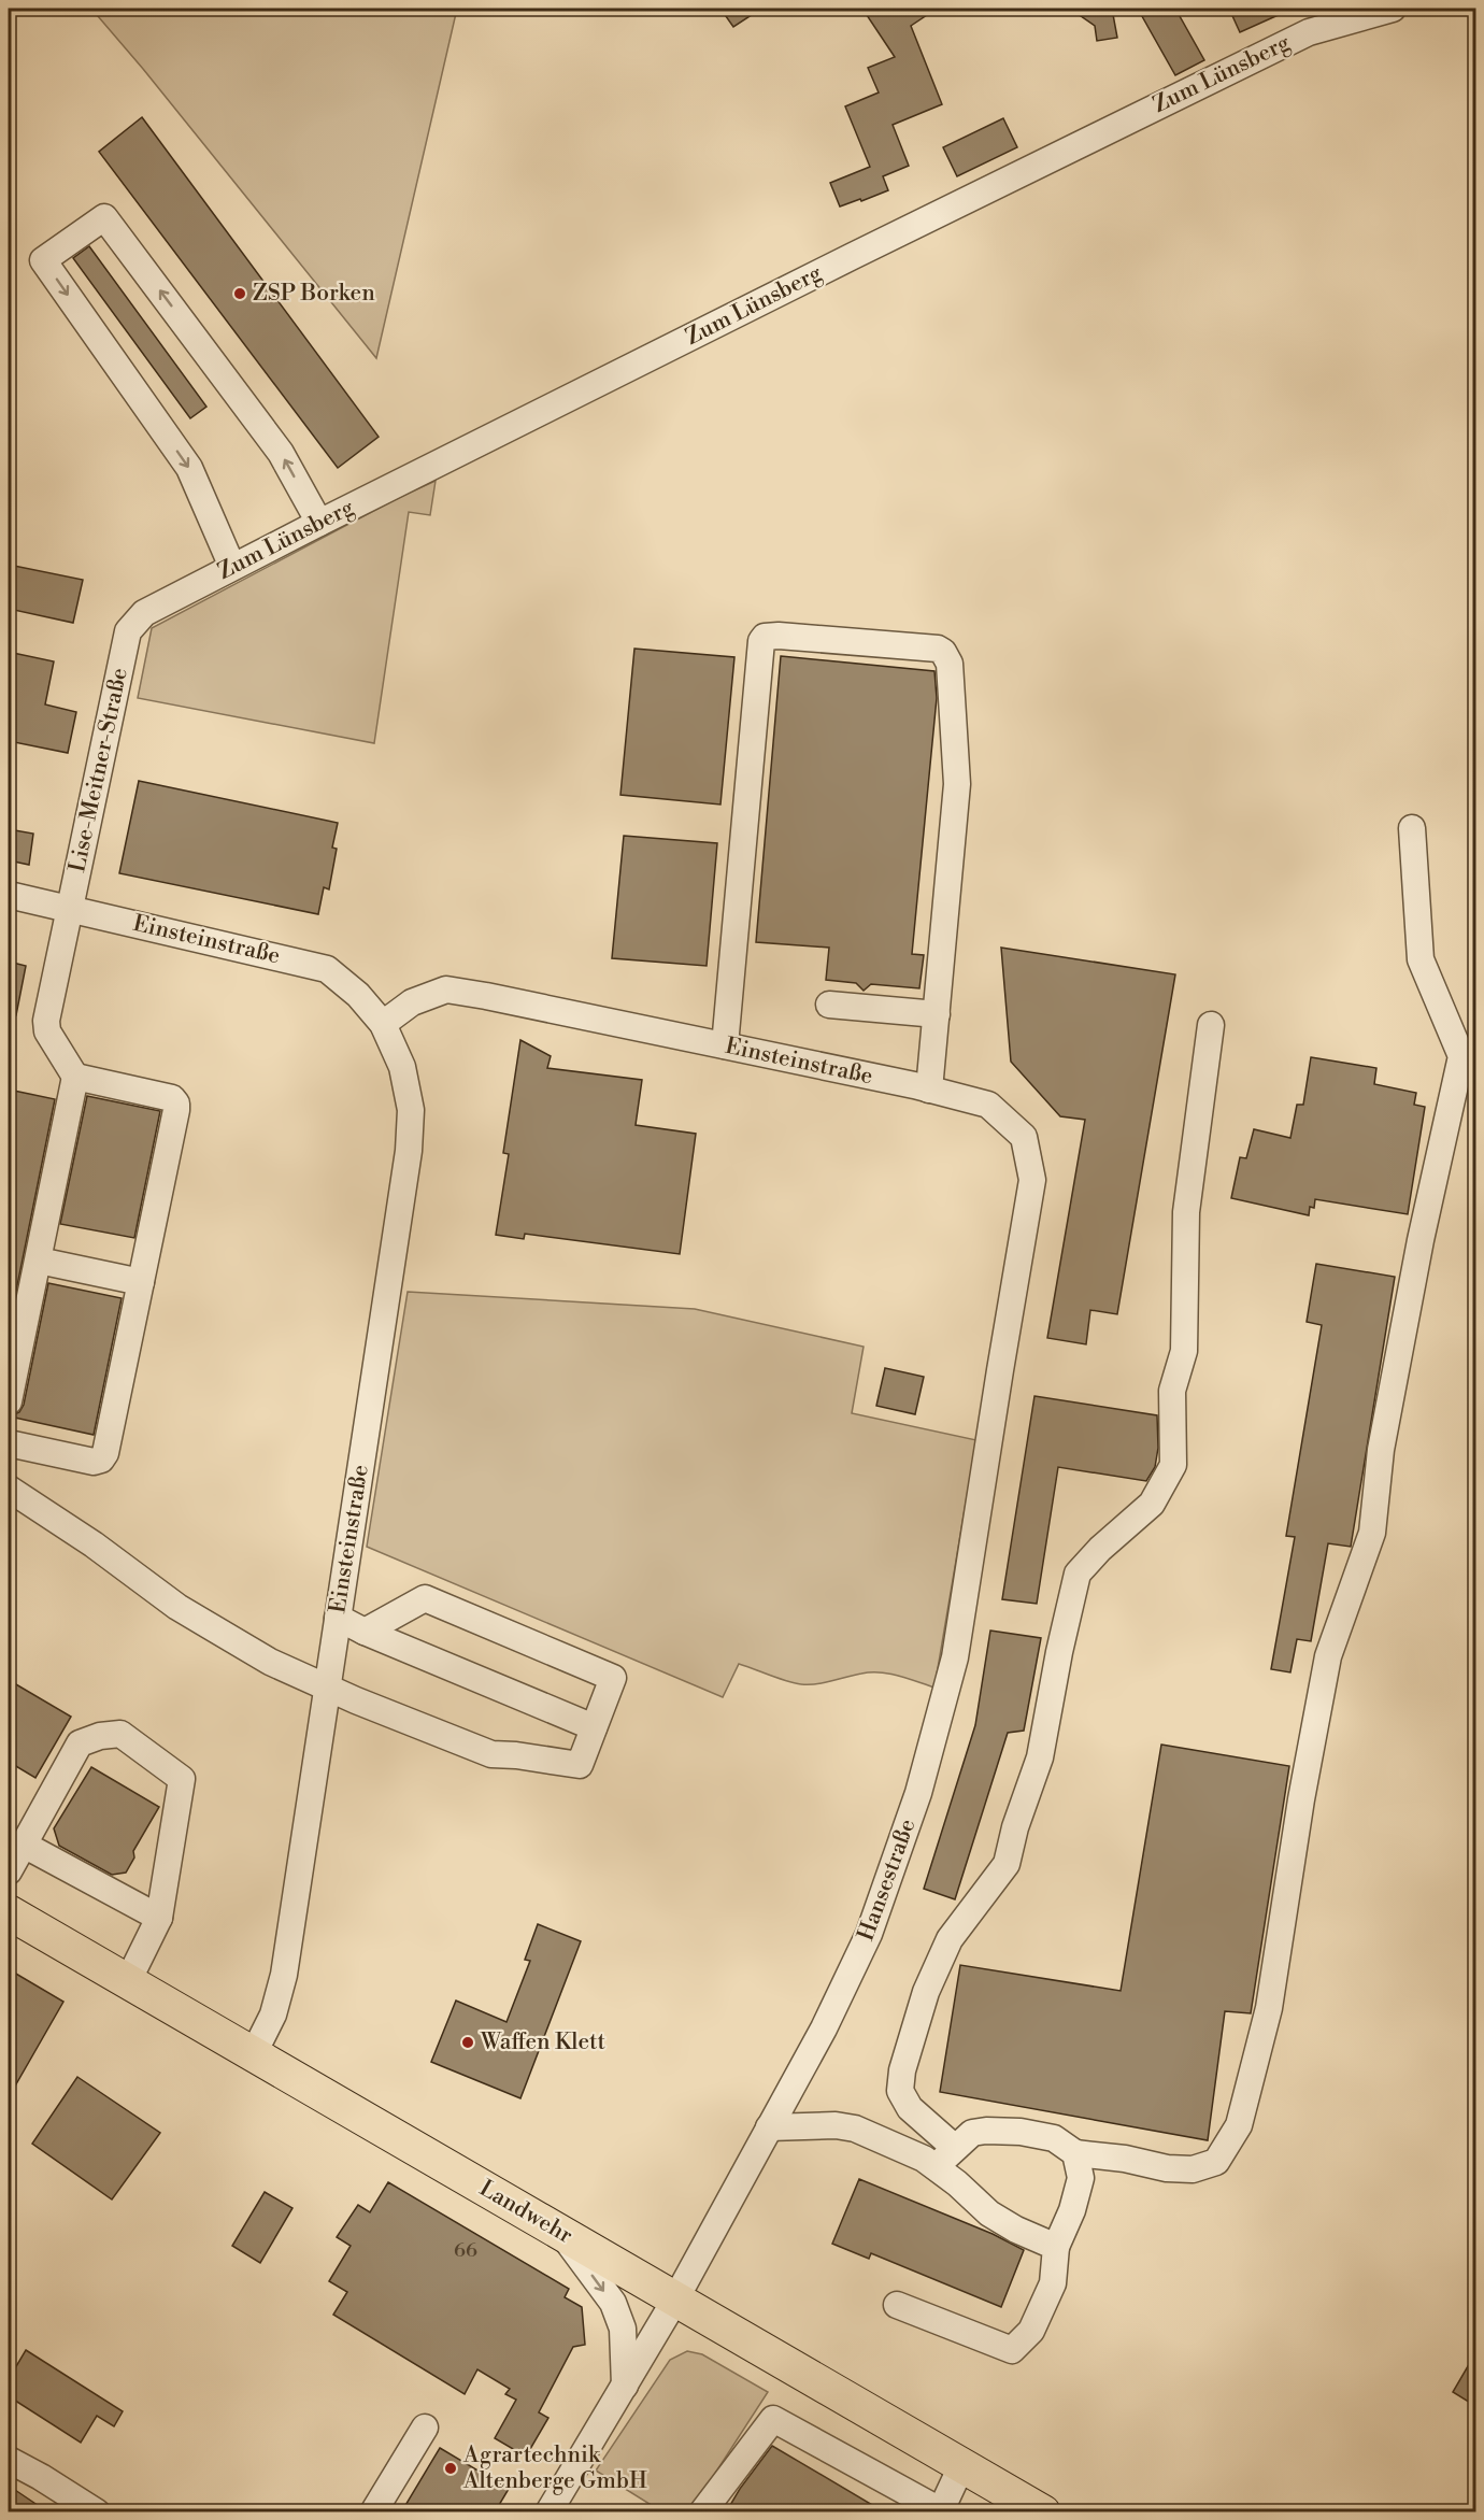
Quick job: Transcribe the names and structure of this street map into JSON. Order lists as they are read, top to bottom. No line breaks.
{"streets":{"main road":["Landwehr"],"street":["Zum Lünsberg","Lise-Meitner-Straße","Einsteinstraße","Hansestraße"]},"crossings":[["Zum Lünsberg","Lise-Meitner-Straße"],["Lise-Meitner-Straße","Einsteinstraße"],["Einsteinstraße","Hansestraße"],["Einsteinstraße","Landwehr"],["Hansestraße","Landwehr"]],"places":["ZSP Borken","Waffen Klett","Agrartechnik Altenberge GmbH"],"house_numbers":["66"]}
